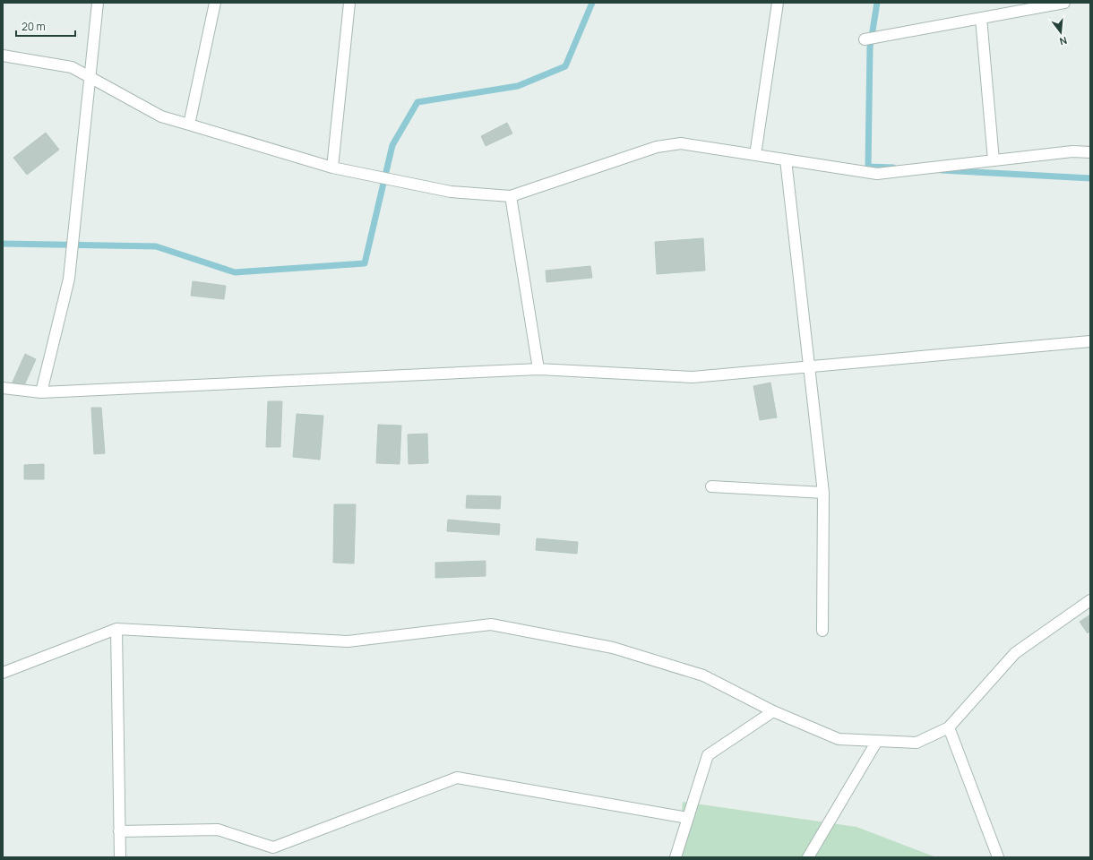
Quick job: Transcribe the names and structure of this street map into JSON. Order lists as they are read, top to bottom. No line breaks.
{"scale_bar":"20 m","north":"bottom"}
